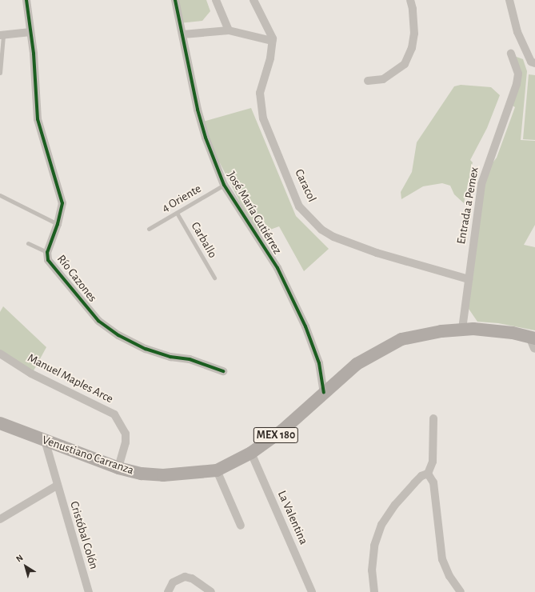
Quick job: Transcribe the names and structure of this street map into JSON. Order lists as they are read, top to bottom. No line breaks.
{"streets":{"main road":["MEX 180","Venustiano Carranza"],"street":["Caracol","Entrada a Pemex","José María Gutiérrez","Río Cazones","Manuel Maples Arce","La Valentina","Cristóbal Colón"],"lane":["4 Oriente","Carballo"]},"crossings":[["Caracol","Entrada a Pemex"],["4 Oriente","José María Gutiérrez"],["4 Oriente","Carballo"],["Entrada a Pemex","Venustiano Carranza"],["José María Gutiérrez","Venustiano Carranza"],["Manuel Maples Arce","Venustiano Carranza"],["Venustiano Carranza","La Valentina"],["Venustiano Carranza","Cristóbal Colón"]],"north":"top left"}
